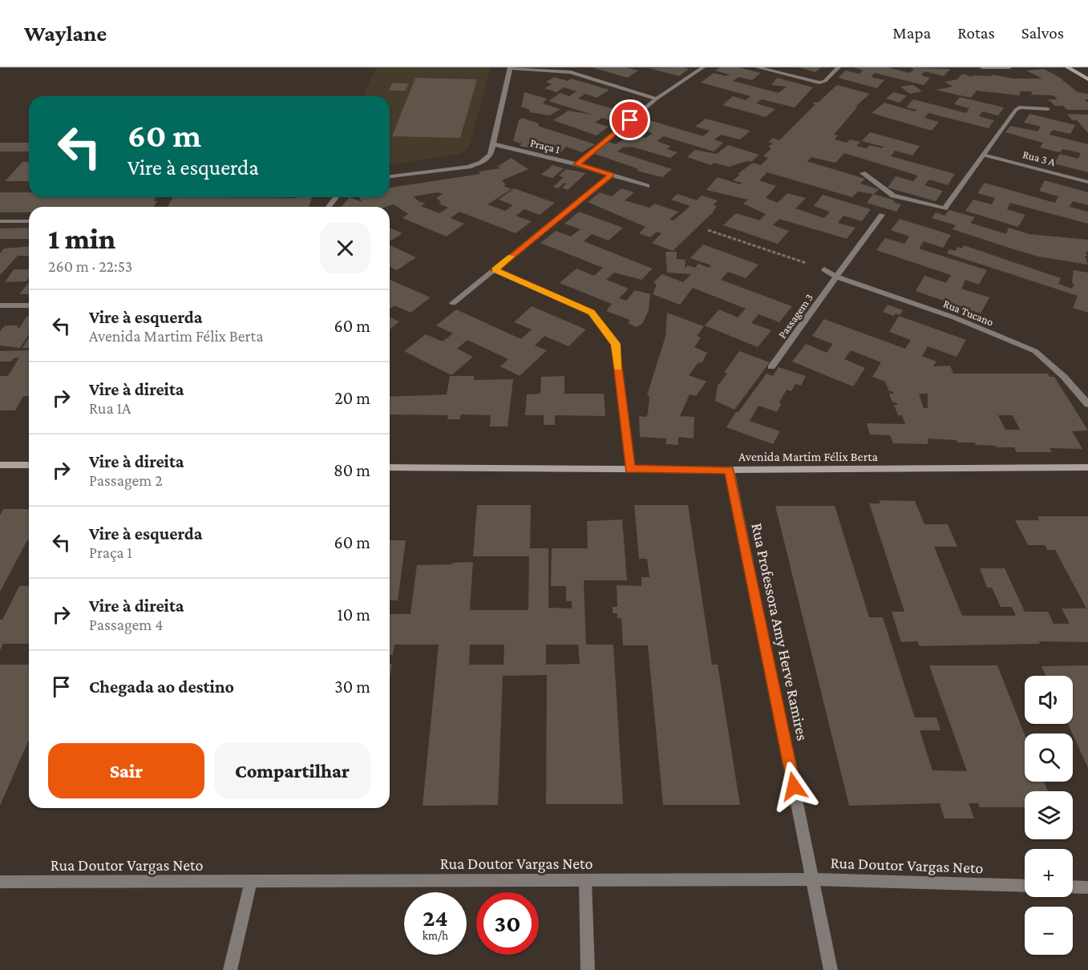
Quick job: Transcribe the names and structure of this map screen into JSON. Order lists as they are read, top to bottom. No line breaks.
{"streets":{"main road":["Avenida Martim Félix Berta"],"street":["Praça 1","Rua 3 A","Rua Tucano","Passagem 3","Rua Professora Amy Herve Ramires","Rua Doutor Vargas Neto"]},"crossings":[["Rua Tucano","Passagem 3"],["Avenida Martim Félix Berta","Rua Professora Amy Herve Ramires"],["Rua Professora Amy Herve Ramires","Rua Doutor Vargas Neto"]],"page":{"header":"Waylane","nav":["Mapa","Rotas","Salvos"],"turn":["60 m","Vire à esquerda"],"heading":["1 min","260 m · 22:53"],"list":[{"name":"Vire à esquerda","note":"Avenida Martim Félix Berta","value":"60 m"},{"name":"Vire à direita","note":"Rua 1A","value":"20 m"},{"name":"Vire à direita","note":"Passagem 2","value":"80 m"},{"name":"Vire à esquerda","note":"Praça 1","value":"60 m"},{"name":"Vire à direita","note":"Passagem 4","value":"10 m"},{"name":"Chegada ao destino","value":"30 m"}],"map_buttons":["+","−"],"buttons":["Sair","Compartilhar"],"speed":"24 km/h","limit":"30"}}
